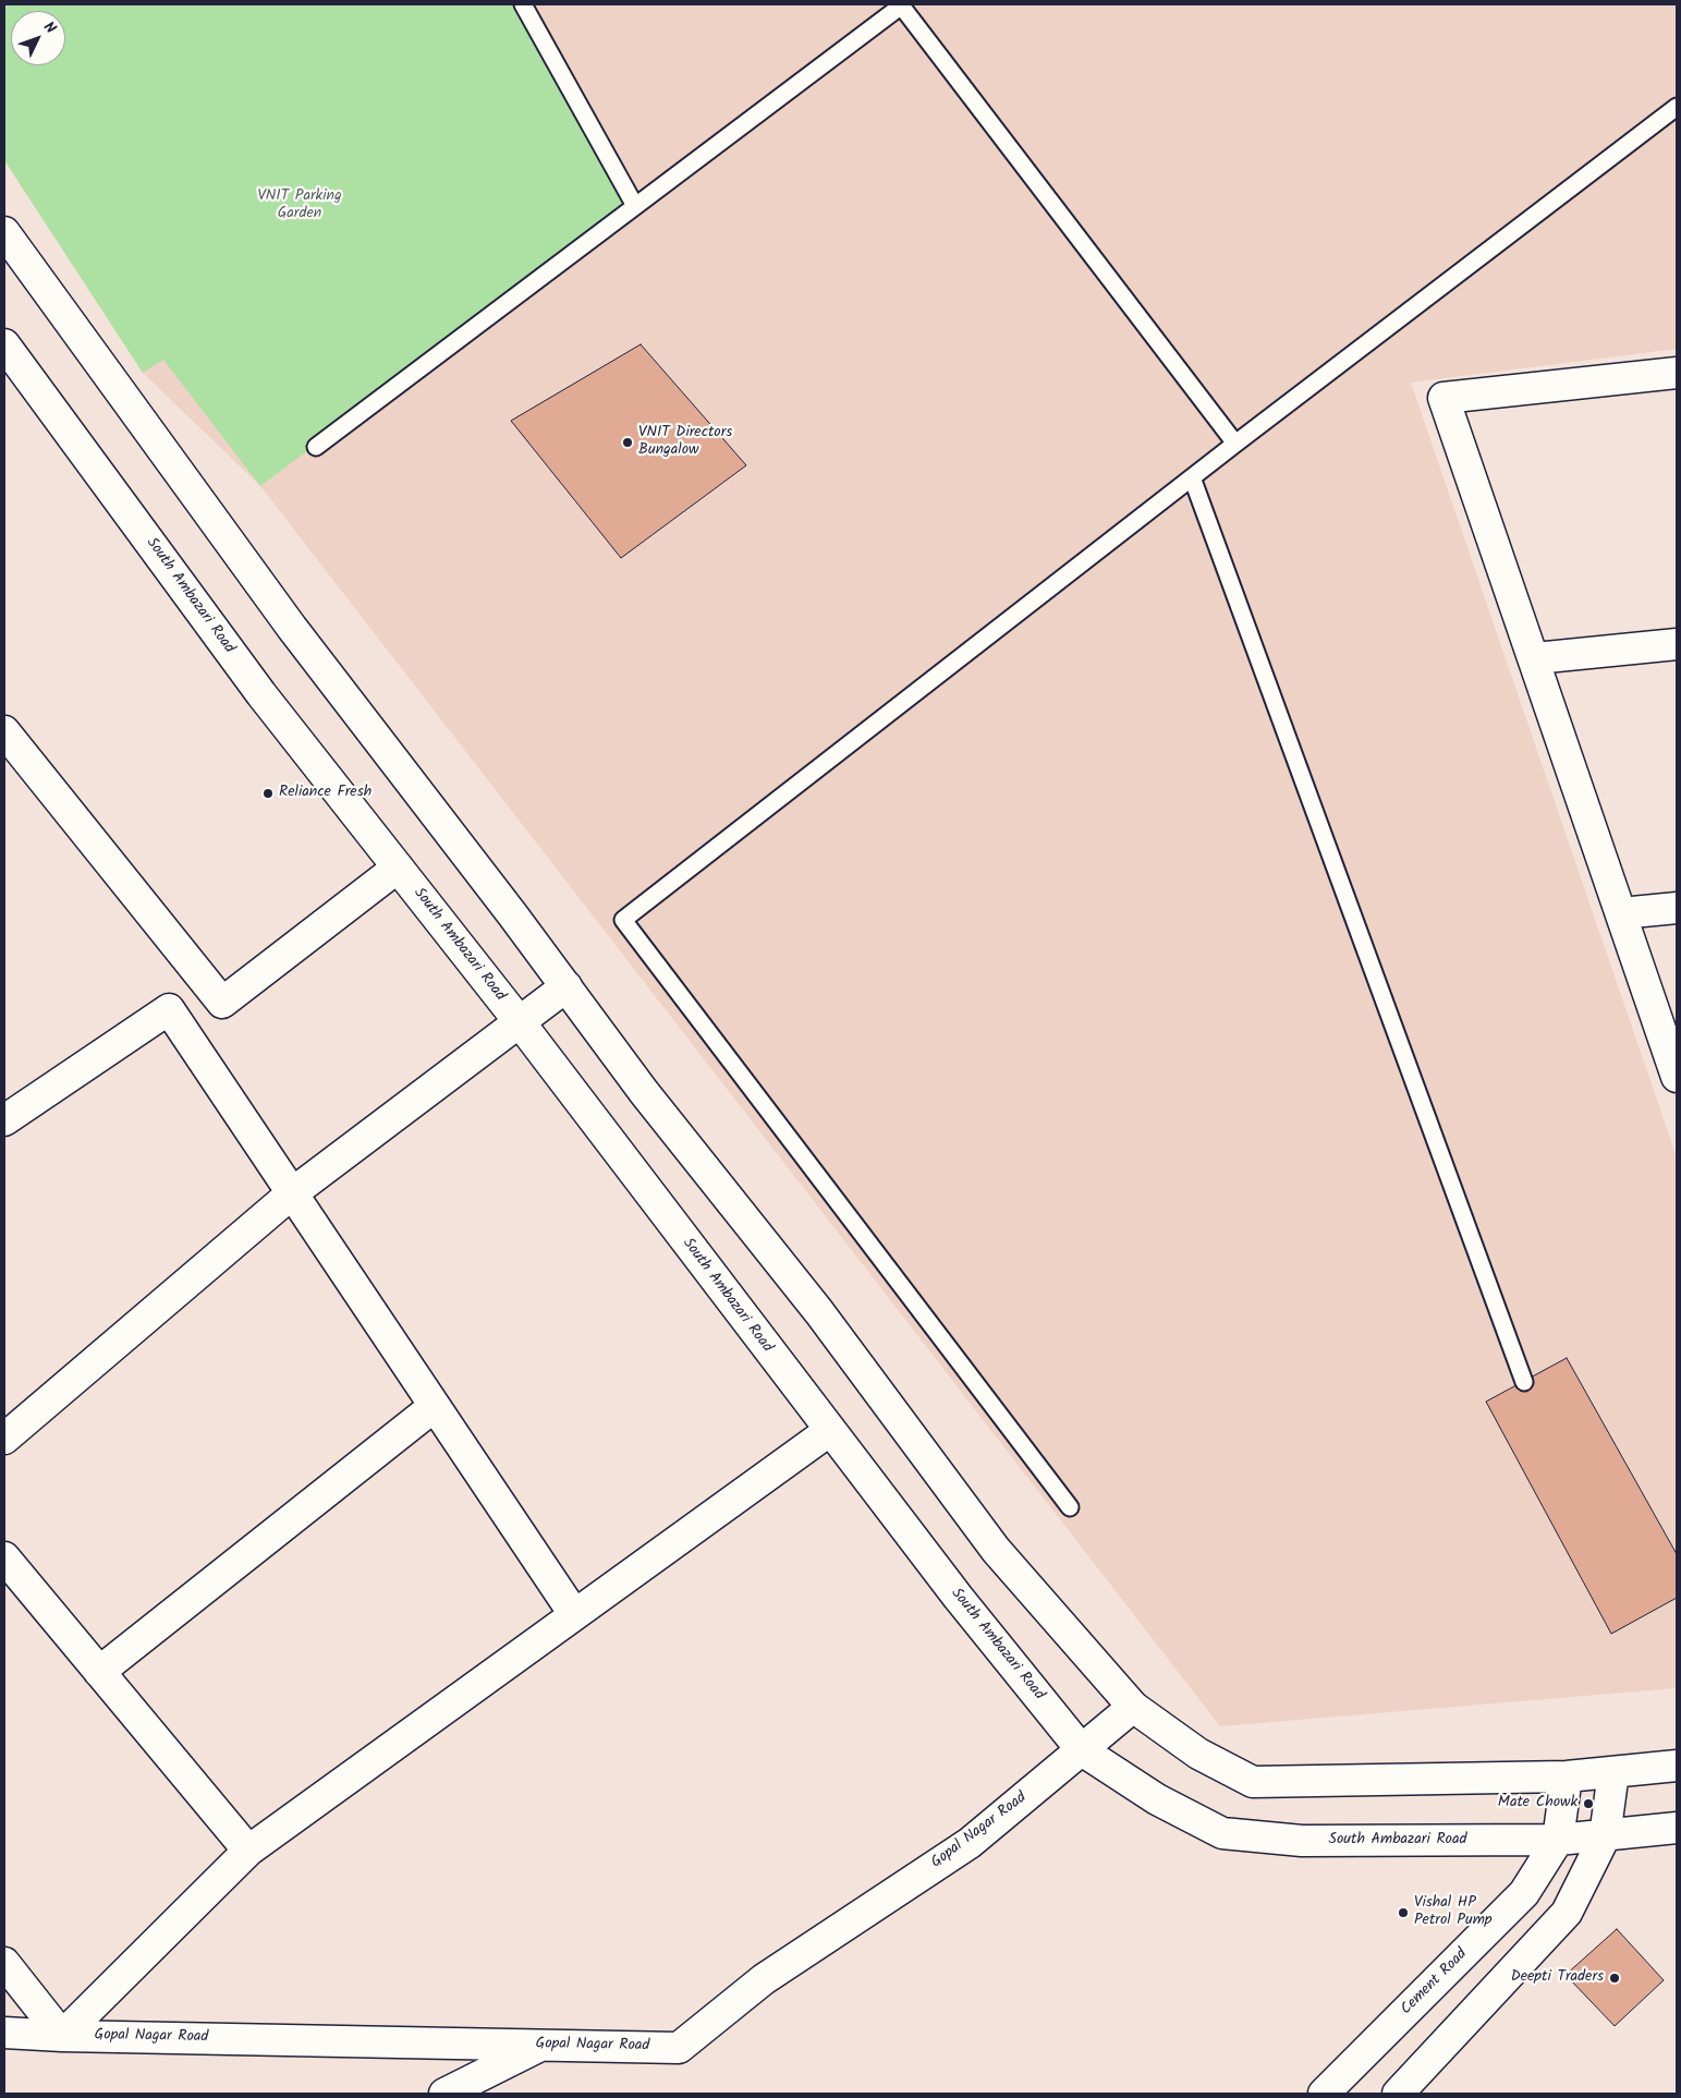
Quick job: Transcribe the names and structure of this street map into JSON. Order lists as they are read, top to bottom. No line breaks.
{"streets":{"street":["South Ambazari Road","Gopal Nagar Road","Cement Road"]},"crossings":[["South Ambazari Road","Gopal Nagar Road"],["South Ambazari Road","Cement Road"]],"parks":["VNIT Parking Garden"],"places":["VNIT Directors Bungalow","Reliance Fresh","Mate Chowk","Vishal HP Petrol Pump","Deepti Traders"],"north":"top right"}
